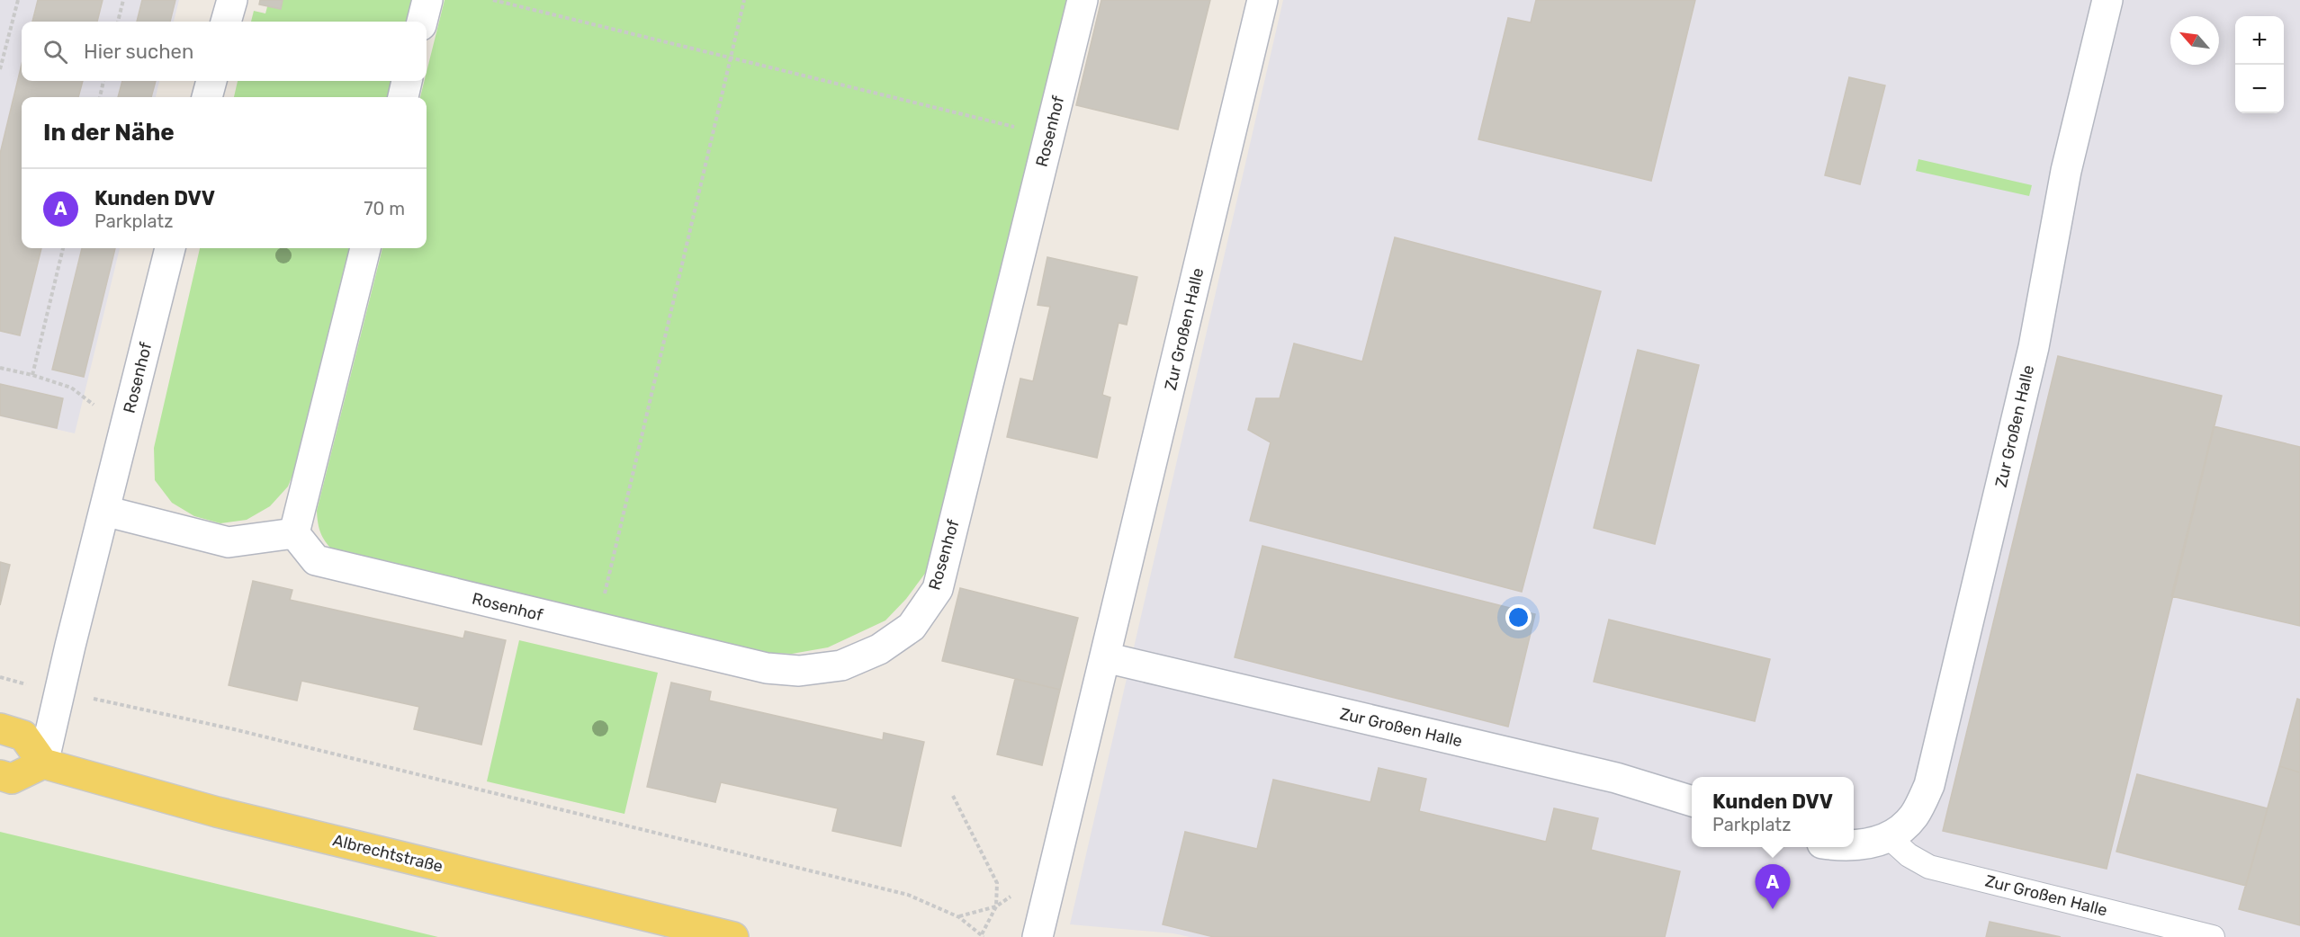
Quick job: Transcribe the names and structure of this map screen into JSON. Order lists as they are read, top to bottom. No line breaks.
{"streets":{"main road":["Albrechtstraße"],"street":["Rosenhof","Zur Großen Halle"]},"crossings":[["Rosenhof","Albrechtstraße"]],"north":"top left","page":{"map_buttons":["+","−"],"search":"Hier suchen","heading":"In der Nähe","list":[{"mark":"A","name":"Kunden DVV","note":"Parkplatz","value":"70 m"}],"popup":["Kunden DVV","Parkplatz"],"pins":"A"}}
